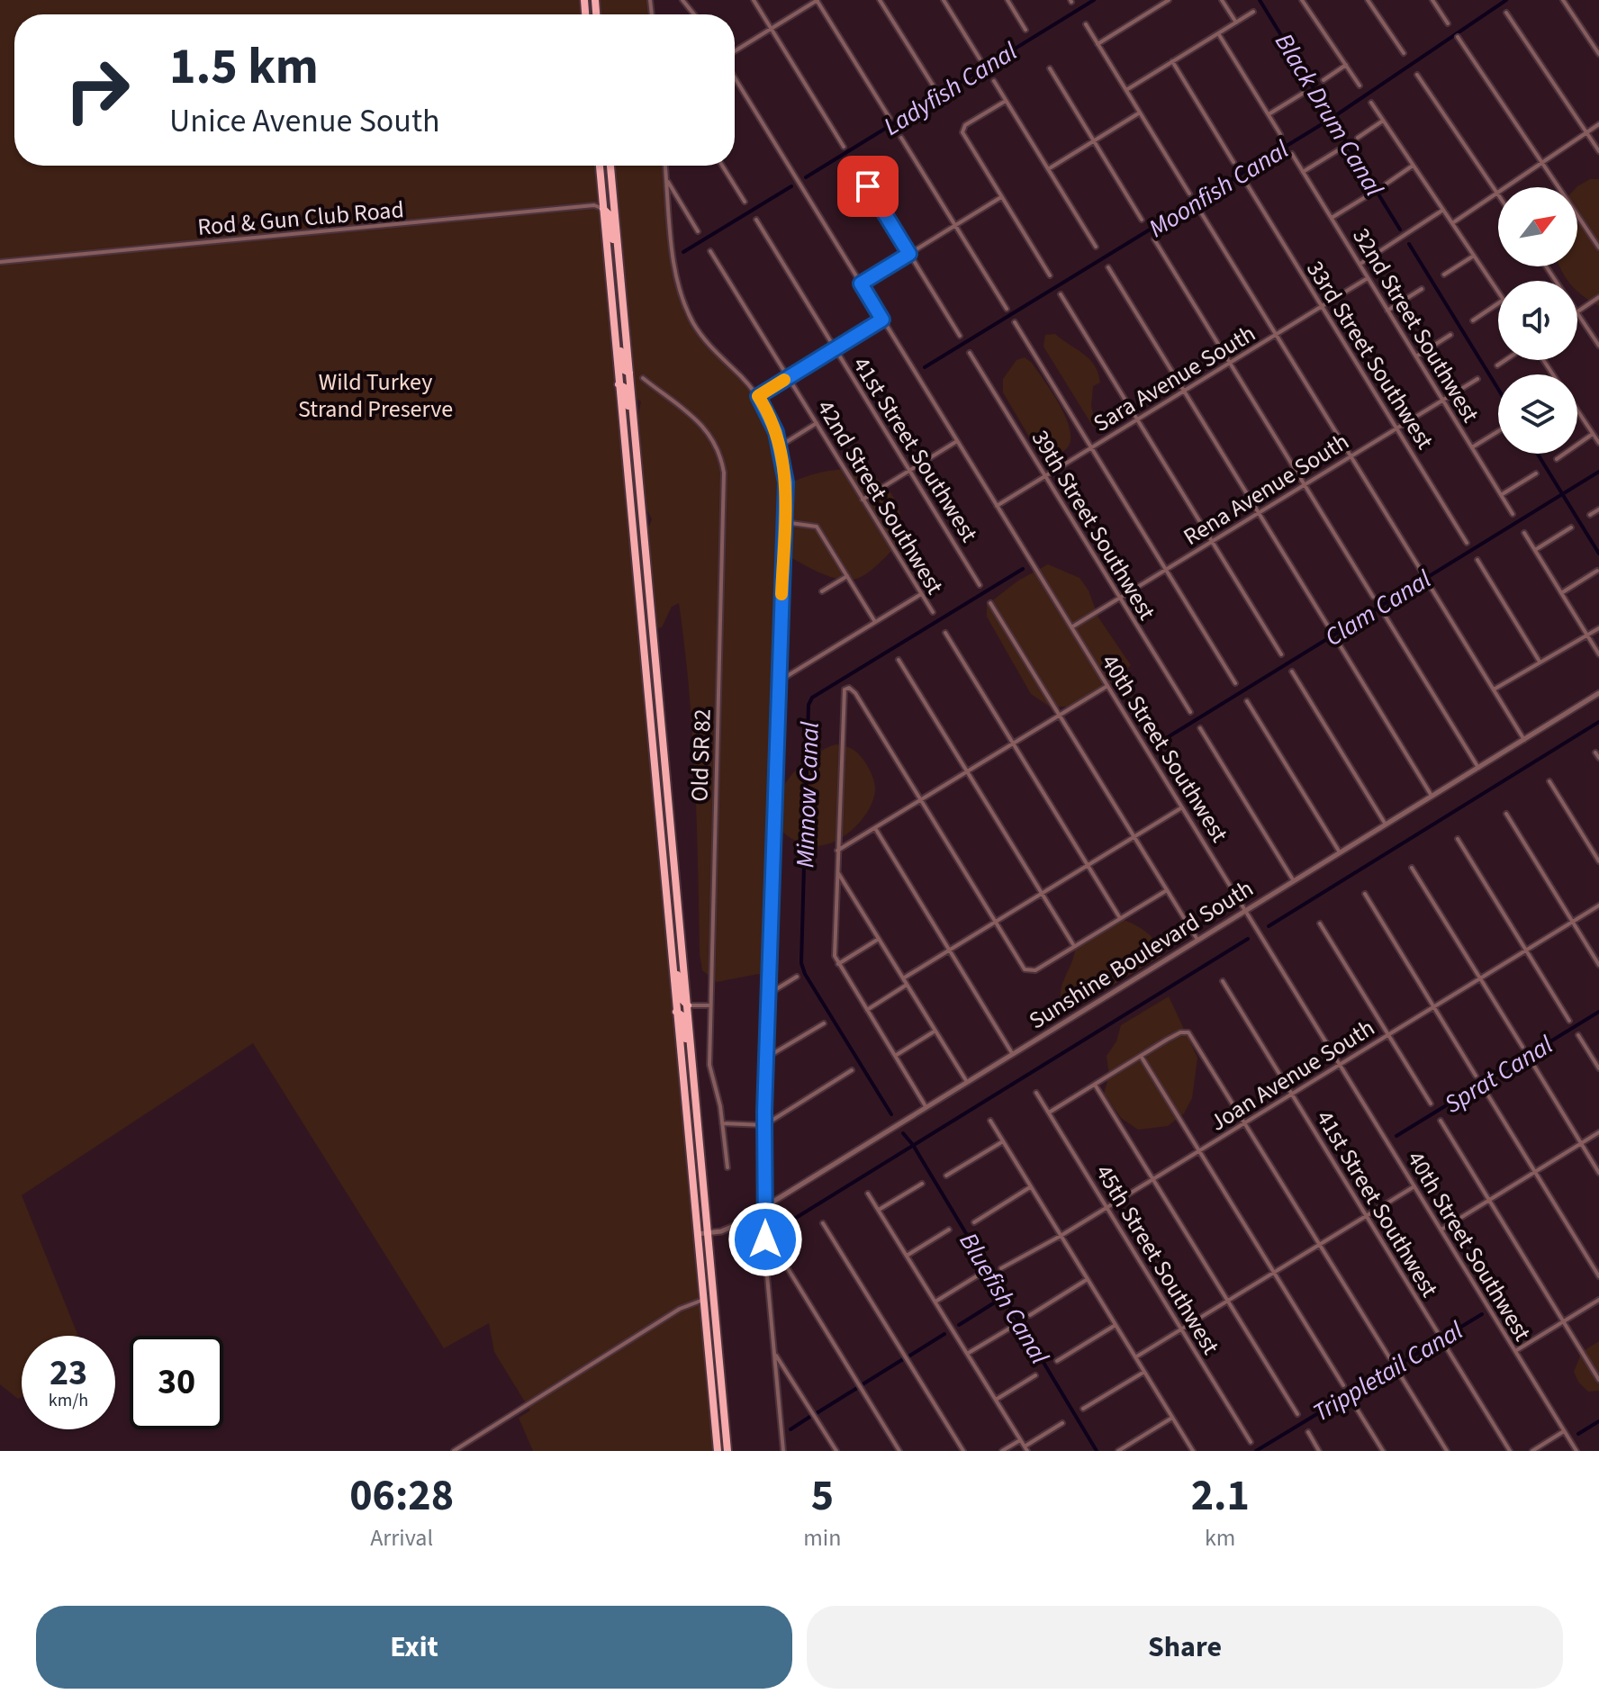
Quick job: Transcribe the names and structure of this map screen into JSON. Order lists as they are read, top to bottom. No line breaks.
{"streets":{"street":["Rod & Gun Club Road","32nd Street Southwest","33rd Street Southwest","Sara Avenue South","41st Street Southwest","Rena Avenue South","42nd Street Southwest","39th Street Southwest","40th Street Southwest","Old SR 82","Sunshine Boulevard South","Joan Avenue South","45th Street Southwest"]},"crossings":[["32nd Street Southwest","Sara Avenue South"],["32nd Street Southwest","Rena Avenue South"],["33rd Street Southwest","Sara Avenue South"],["33rd Street Southwest","Rena Avenue South"],["Sara Avenue South","39th Street Southwest"],["Sara Avenue South","40th Street Southwest"],["41st Street Southwest","Joan Avenue South"],["Rena Avenue South","39th Street Southwest"],["Rena Avenue South","40th Street Southwest"],["40th Street Southwest","Sunshine Boulevard South"],["40th Street Southwest","Joan Avenue South"],["Joan Avenue South","45th Street Southwest"]],"water":["Ladyfish Canal","Black Drum Canal","Moonfish Canal","Clam Canal","Minnow Canal","Sprat Canal","Bluefish Canal","Trippletail Canal"],"parks":["Wild Turkey Strand Preserve"],"north":"top right","page":{"turn":["1.5 km","Unice Avenue South"],"speed":"23 km/h","limit":"30","eta":["06:28","Arrival","5","min","2.1","km"],"buttons":["Exit","Share"]}}
